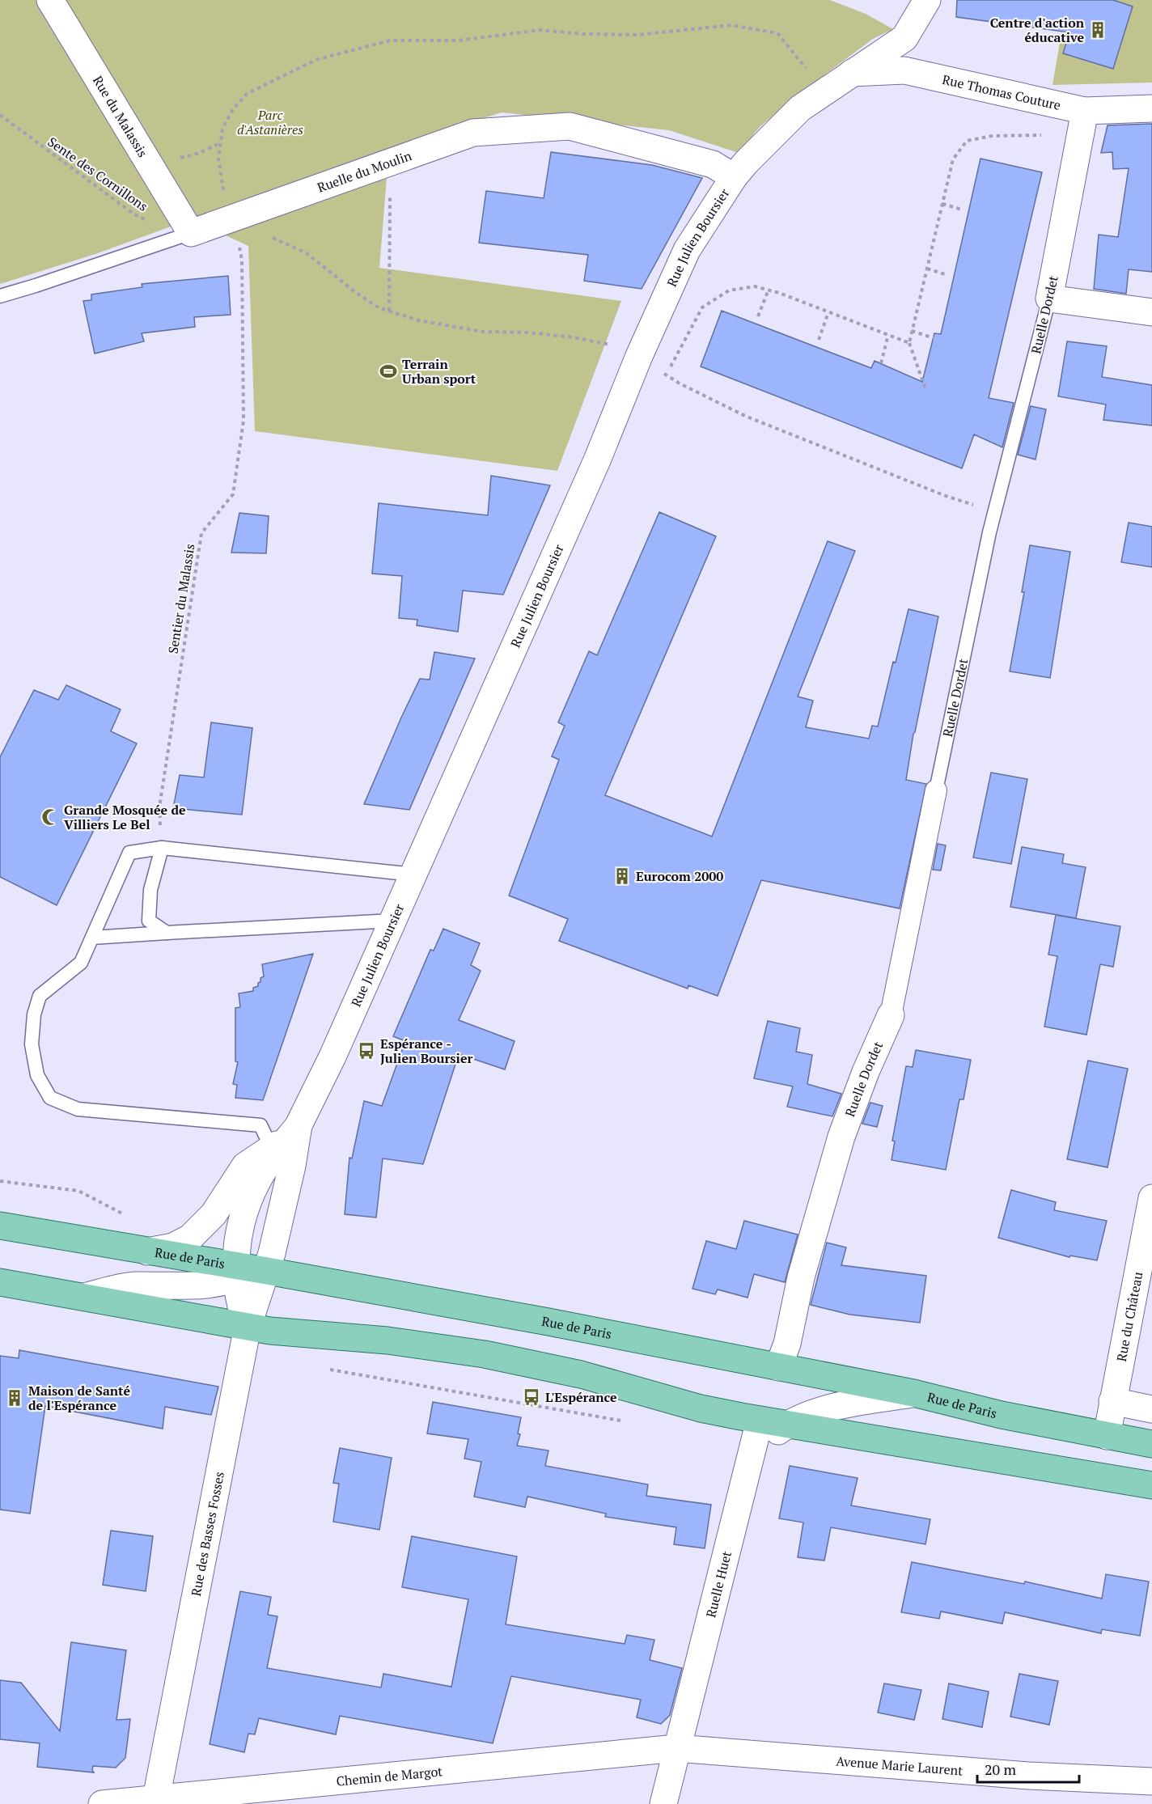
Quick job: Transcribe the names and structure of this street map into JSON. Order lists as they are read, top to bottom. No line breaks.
{"streets":{"main road":["Rue de Paris"],"street":["Rue Thomas Couture","Rue du Malassis","Ruelle du Moulin","Rue Julien Boursier","Ruelle Dordet","Rue du Château","Rue des Basses Fosses","Ruelle Huet","Avenue Marie Laurent","Chemin de Margot"],"path":["Sente des Cornillons","Sentier du Malassis"]},"crossings":[["Rue Thomas Couture","Rue Julien Boursier"],["Rue Thomas Couture","Ruelle Dordet"],["Rue du Malassis","Ruelle du Moulin"],["Rue du Malassis","Sente des Cornillons"],["Ruelle du Moulin","Sente des Cornillons"],["Ruelle du Moulin","Rue Julien Boursier"],["Ruelle du Moulin","Sentier du Malassis"],["Rue Julien Boursier","Sentier du Malassis"],["Rue Julien Boursier","Rue de Paris"],["Rue Julien Boursier","Rue des Basses Fosses"],["Ruelle Dordet","Rue de Paris"],["Rue de Paris","Rue du Château"],["Rue de Paris","Rue des Basses Fosses"],["Rue des Basses Fosses","Chemin de Margot"],["Ruelle Huet","Avenue Marie Laurent"],["Ruelle Huet","Chemin de Margot"],["Avenue Marie Laurent","Chemin de Margot"]],"parks":["Parc d'Astanières"],"places":{"building":["Centre d'action éducative","Eurocom 2000","Maison de Santé de l'Espérance"],"sports":["Terrain Urban sport"],"mosque":["Grande Mosquée de Villiers Le Bel"],"bus stop":["Espérance - Julien Boursier","L'Espérance"]},"scale_bar":"20 m"}
